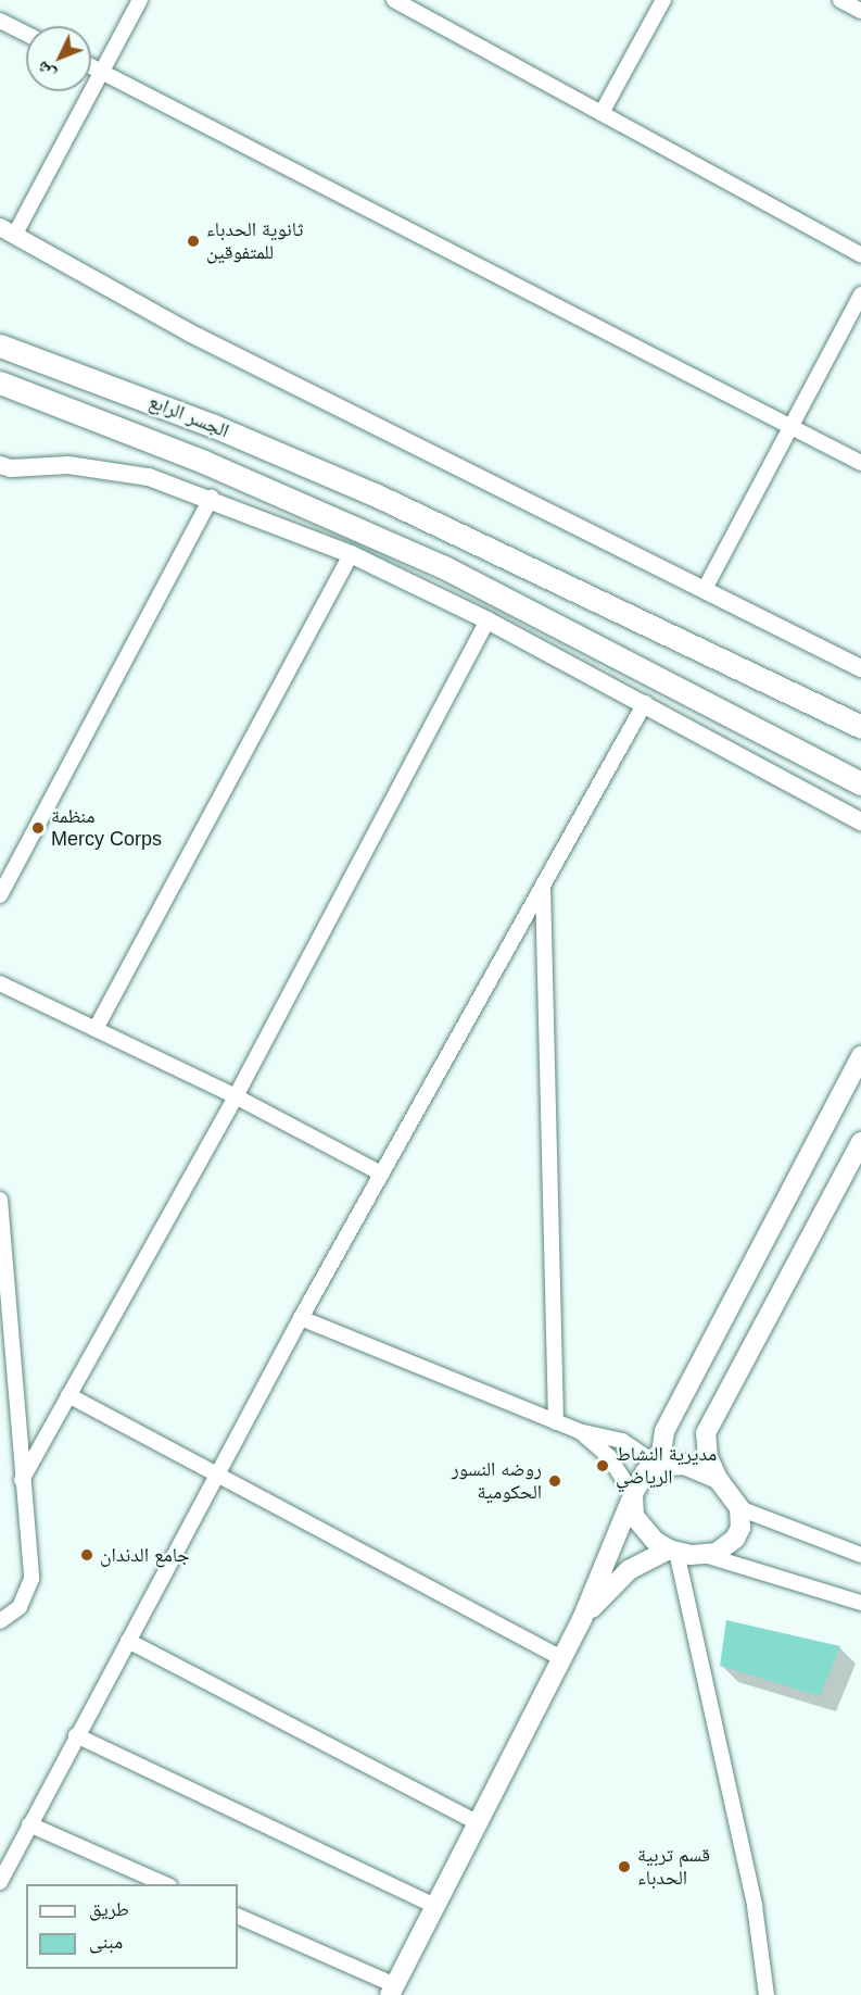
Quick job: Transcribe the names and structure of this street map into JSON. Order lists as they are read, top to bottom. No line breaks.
{"streets":{"main road":["الجسر الرابع"]},"places":["ثانوية الحدباء للمتفوقين","منظمة Mercy Corps","مديرية النشاط الرياضي","روضه النسور الحكومية","جامع الدندان","قسم تربية الحدباء"],"legend":["طريق","مبنى"],"north":"bottom left"}
